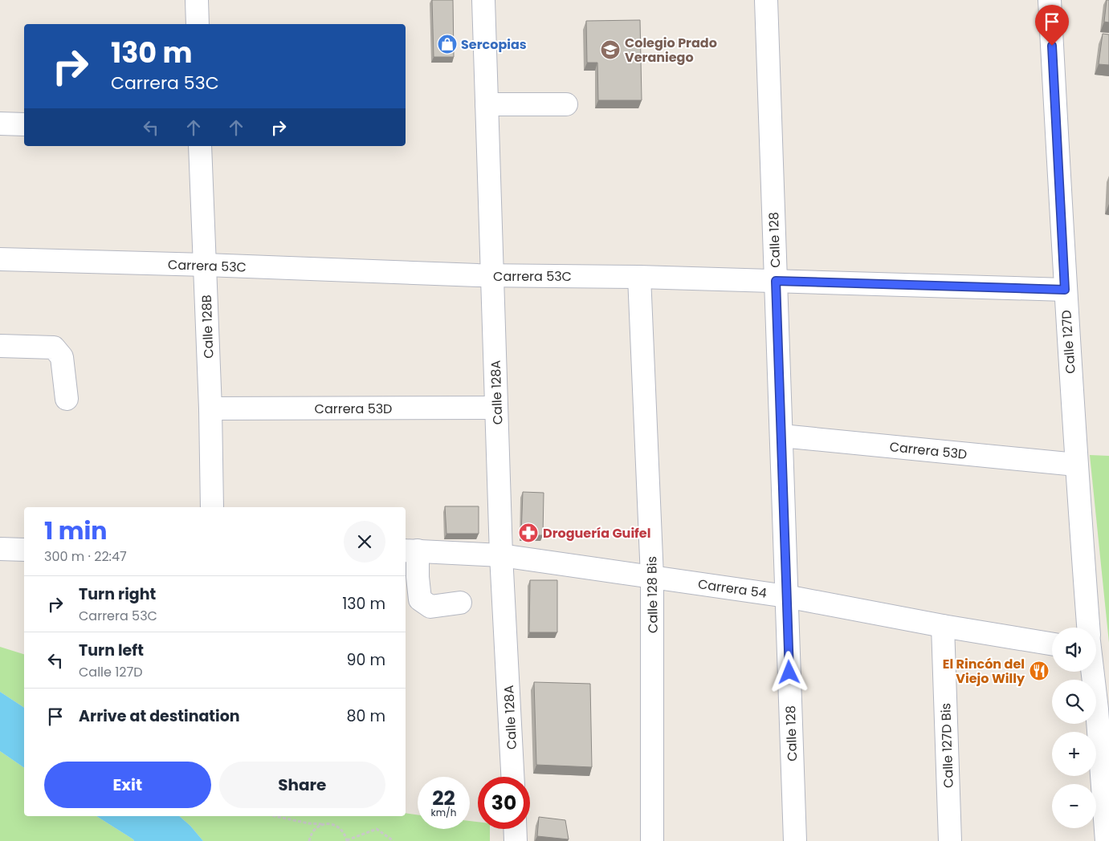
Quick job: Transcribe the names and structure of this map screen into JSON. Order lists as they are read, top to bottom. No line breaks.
{"streets":{"street":["Calle 128","Carrera 53C","Calle 128B","Calle 127D","Calle 128A","Carrera 53D","Carrera 54","Calle 128 Bis","Calle 127D Bis"]},"crossings":[["Calle 128","Carrera 53C"],["Calle 128","Carrera 53D"],["Calle 128","Carrera 54"],["Carrera 53C","Calle 128B"],["Carrera 53C","Calle 127D"],["Carrera 53C","Calle 128A"],["Carrera 53C","Calle 128 Bis"],["Calle 128B","Carrera 53D"],["Calle 127D","Carrera 53D"],["Calle 128A","Carrera 53D"],["Calle 128A","Carrera 54"],["Carrera 54","Calle 128 Bis"],["Carrera 54","Calle 127D Bis"]],"places":{"shop":["Sercopias"],"school or university":["Colegio Prado Veraniego"],"pharmacy":["Droguería Guifel"],"restaurant":["El Rincón del Viejo Willy"]},"page":{"turn":["130 m","Carrera 53C"],"heading":["1 min","300 m · 22:47"],"list":[{"name":"Turn right","note":"Carrera 53C","value":"130 m"},{"name":"Turn left","note":"Calle 127D","value":"90 m"},{"name":"Arrive at destination","value":"80 m"}],"map_buttons":["+","−"],"buttons":["Exit","Share"],"speed":"22 km/h","limit":"30"}}
